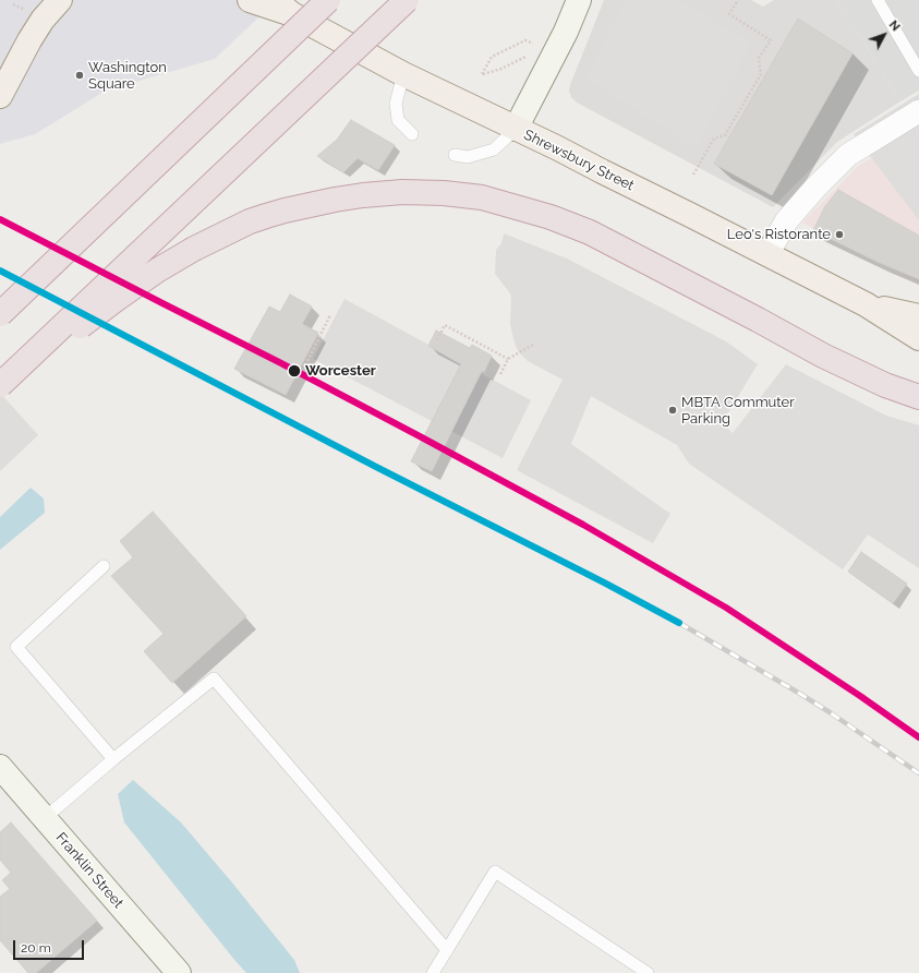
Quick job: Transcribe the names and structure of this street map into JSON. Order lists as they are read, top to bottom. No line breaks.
{"streets":{"main road":["Shrewsbury Street","Franklin Street"]},"places":["Washington Square","Leo's Ristorante","Worcester","MBTA Commuter Parking"],"scale_bar":"20 m","north":"top right"}
